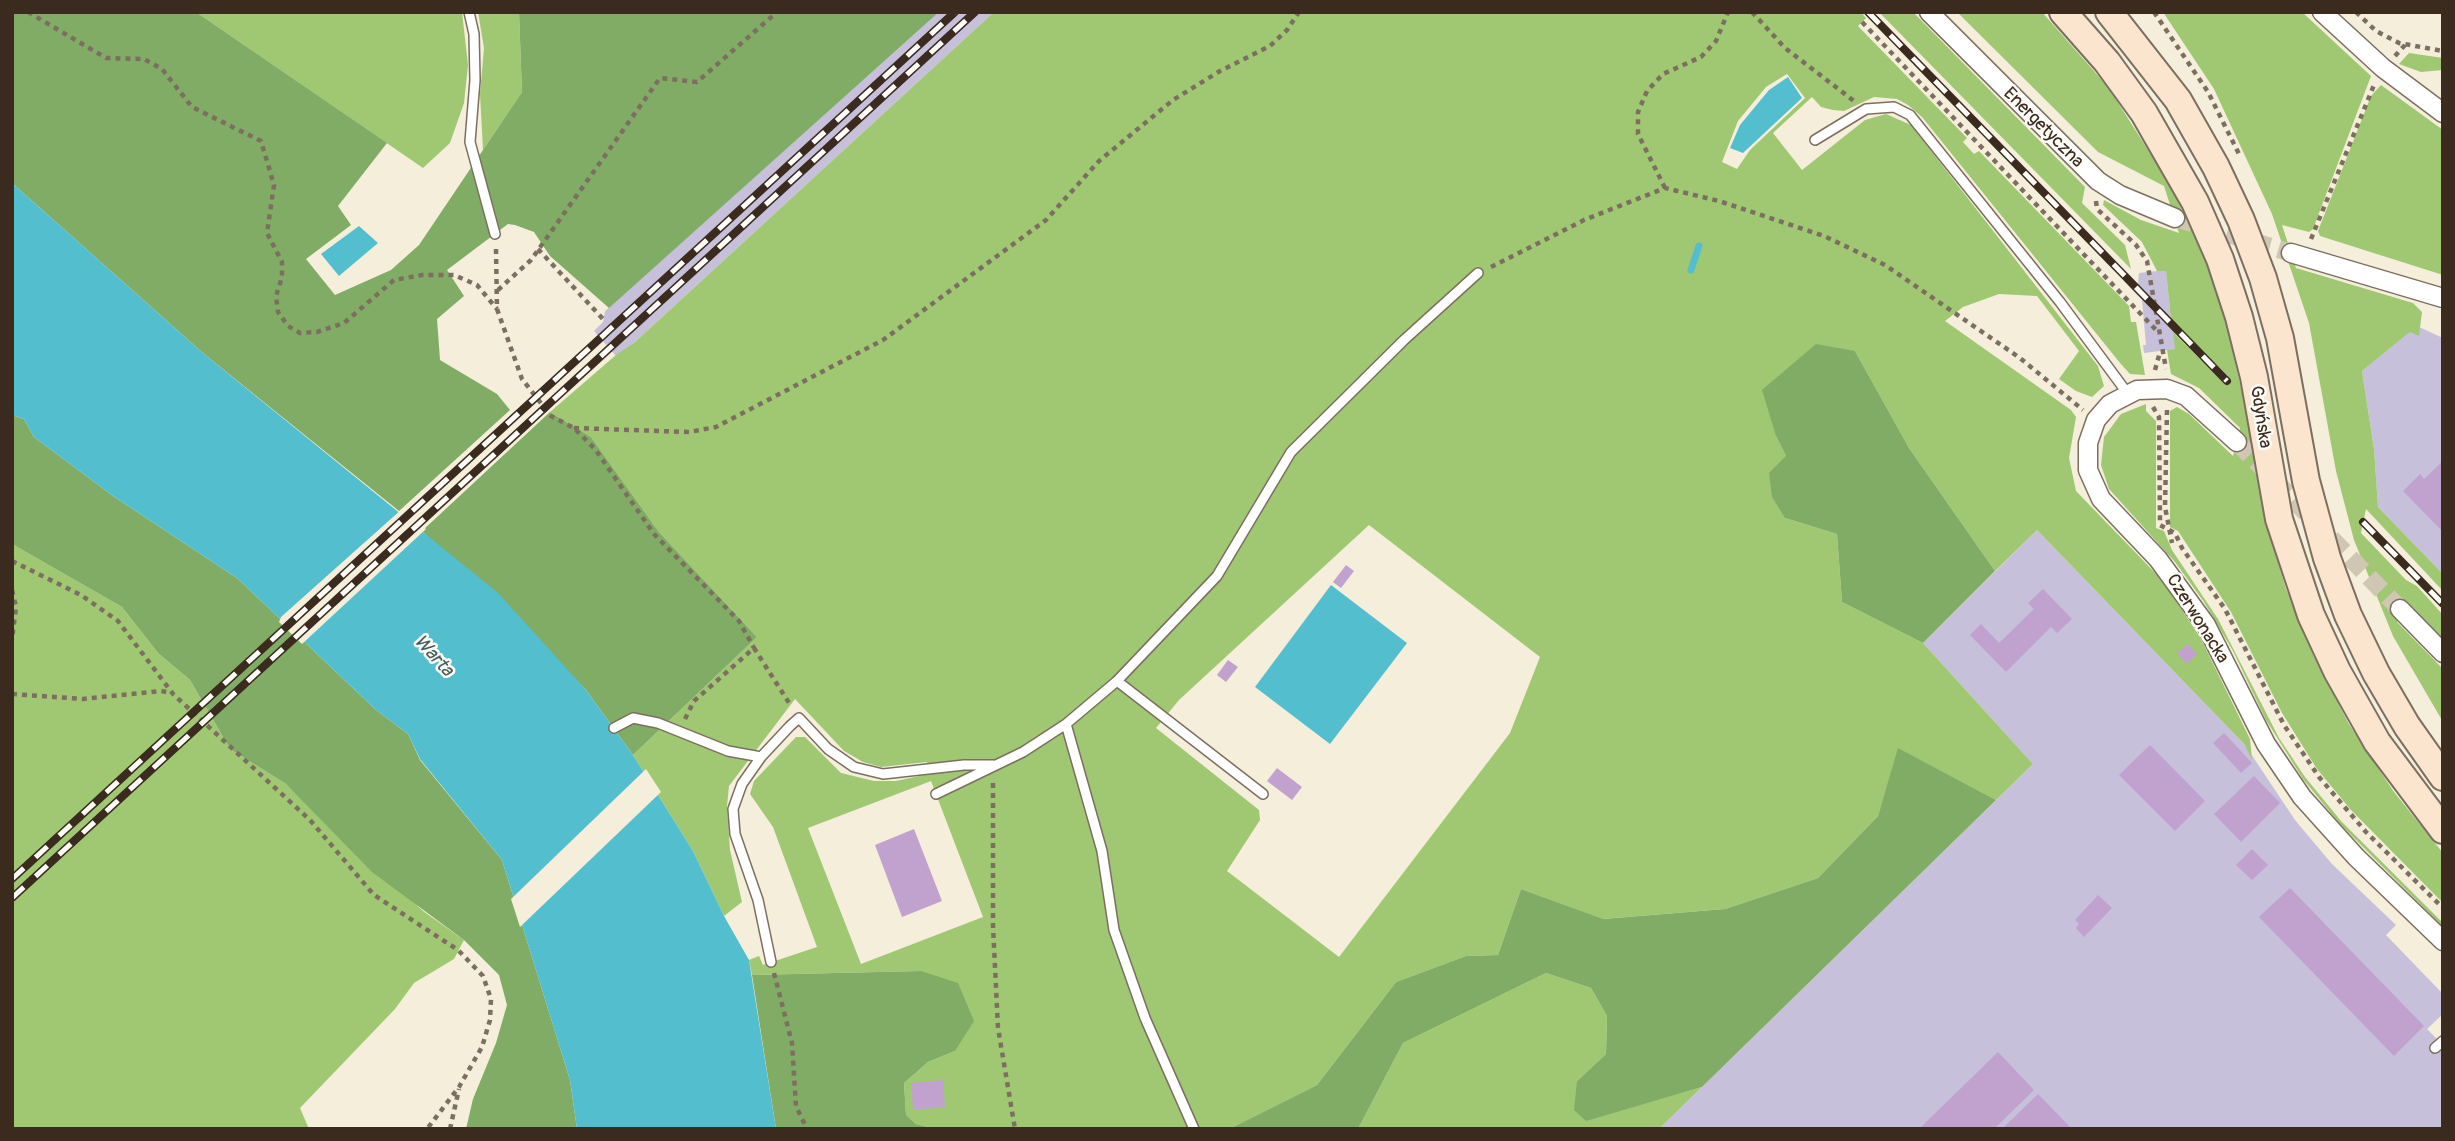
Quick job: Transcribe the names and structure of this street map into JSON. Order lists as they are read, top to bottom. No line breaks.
{"streets":{"main road":["Gdyńska"],"street":["Energetyczna","Czerwonacka"]},"water":["Warta"]}
